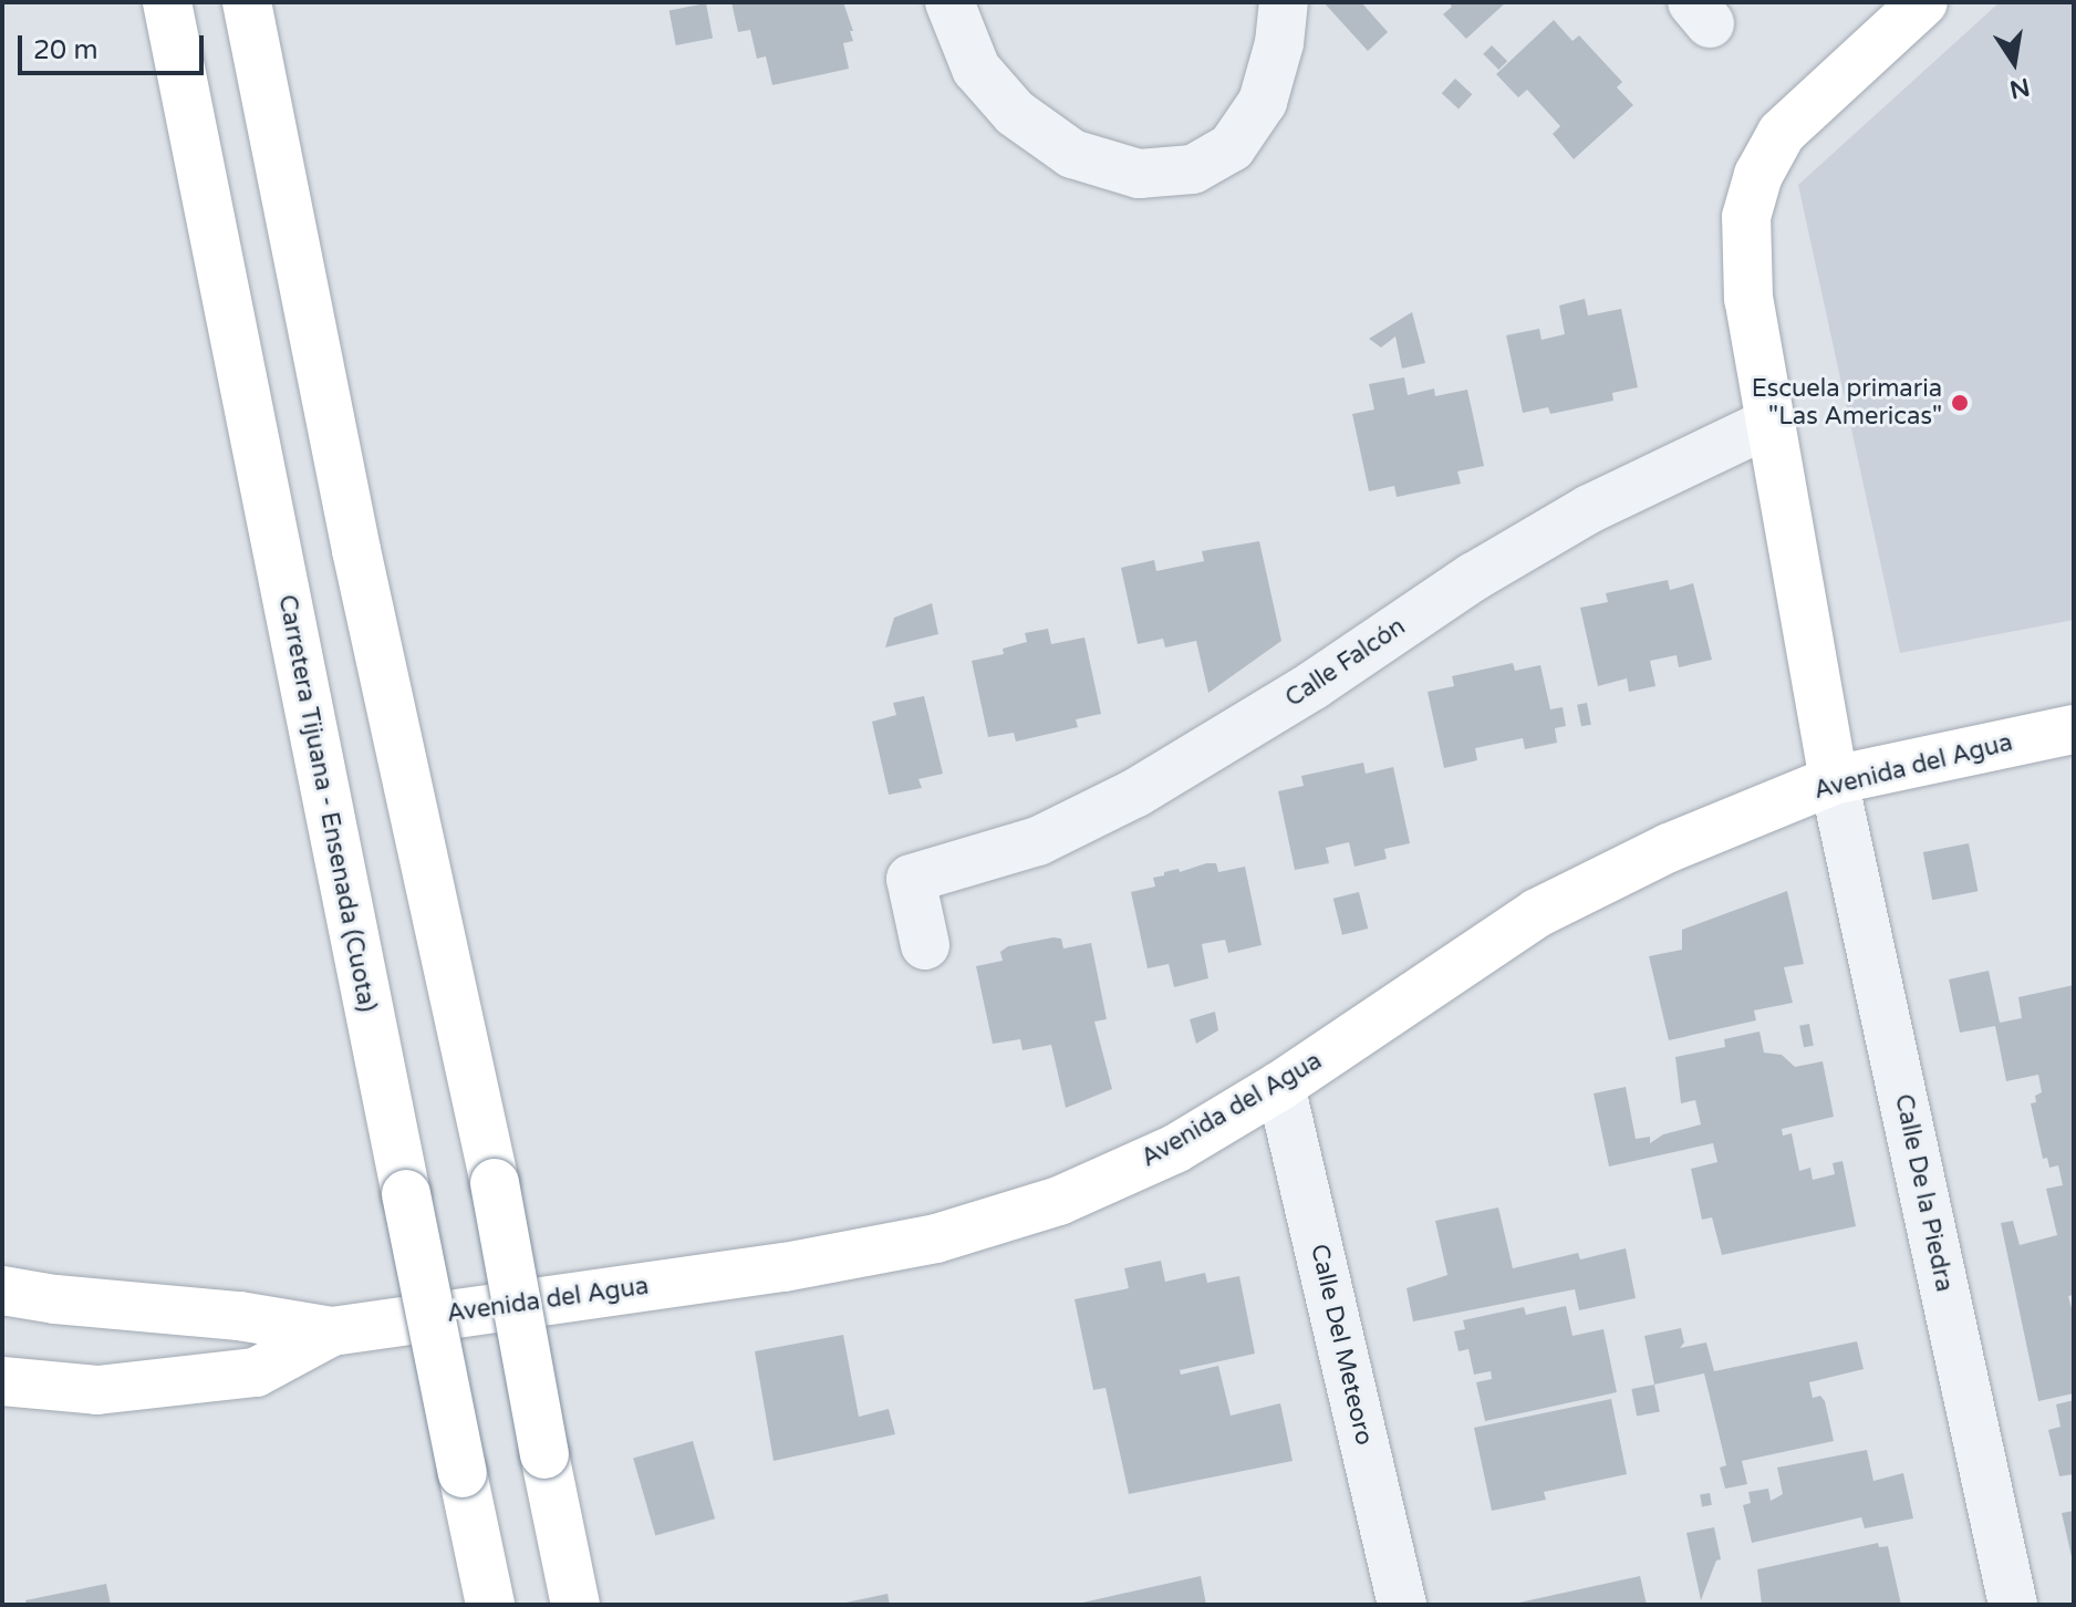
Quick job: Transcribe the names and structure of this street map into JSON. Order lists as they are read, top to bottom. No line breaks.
{"streets":{"main road":["Avenida del Agua","Carretera Tijuana - Ensenada (Cuota)"],"street":["Calle Falcón","Calle De la Piedra","Calle Del Meteoro"]},"crossings":[["Avenida del Agua","Calle De la Piedra"],["Avenida del Agua","Calle Del Meteoro"]],"places":["Escuela primaria \"Las Americas\""],"scale_bar":"20 m","north":"bottom"}
